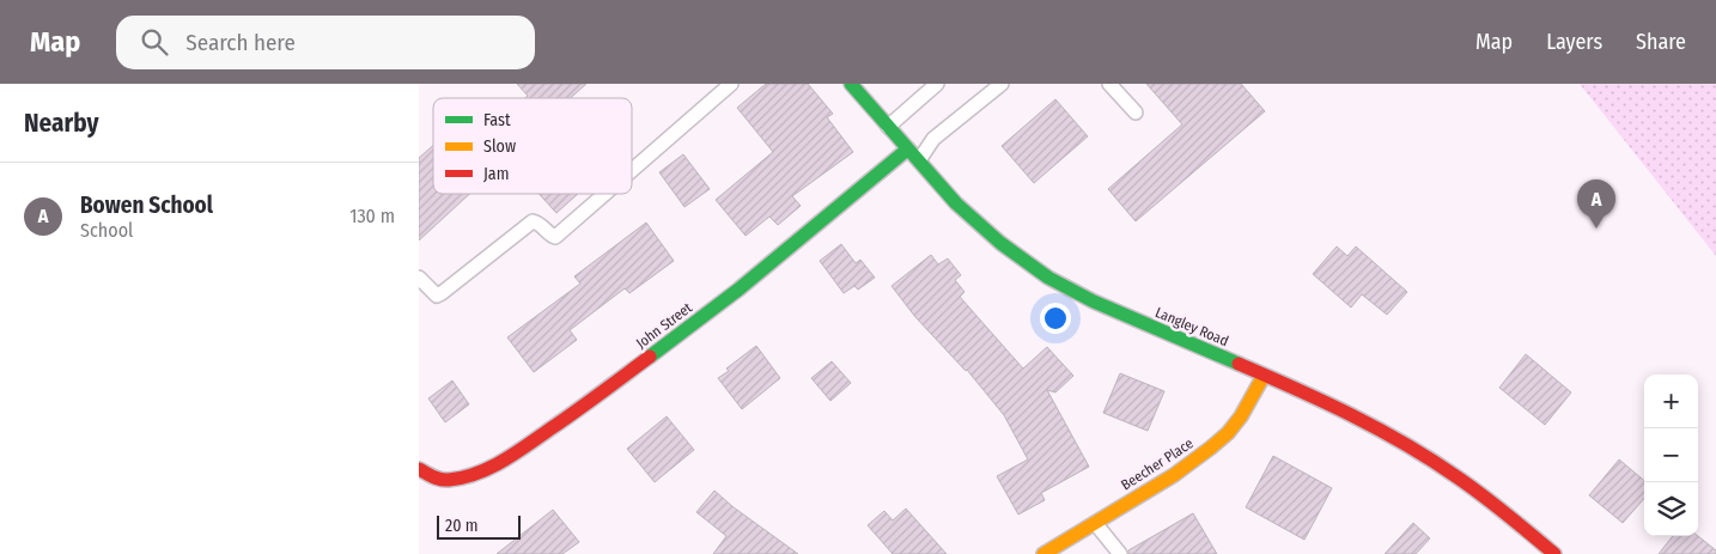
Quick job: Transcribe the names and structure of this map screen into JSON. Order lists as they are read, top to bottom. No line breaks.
{"streets":{"street":["John Street","Langley Road","Beecher Place"]},"crossings":[["John Street","Langley Road"],["Langley Road","Beecher Place"]],"legend":["Fast","Slow","Jam"],"scale_bar":"20 m","page":{"header":"Map","search":"Search here","nav":["Map","Layers","Share"],"heading":"Nearby","list":[{"mark":"A","name":"Bowen School","note":"School","value":"130 m"}],"pins":"A","map_buttons":["+","−"],"scale":"20 m"}}
